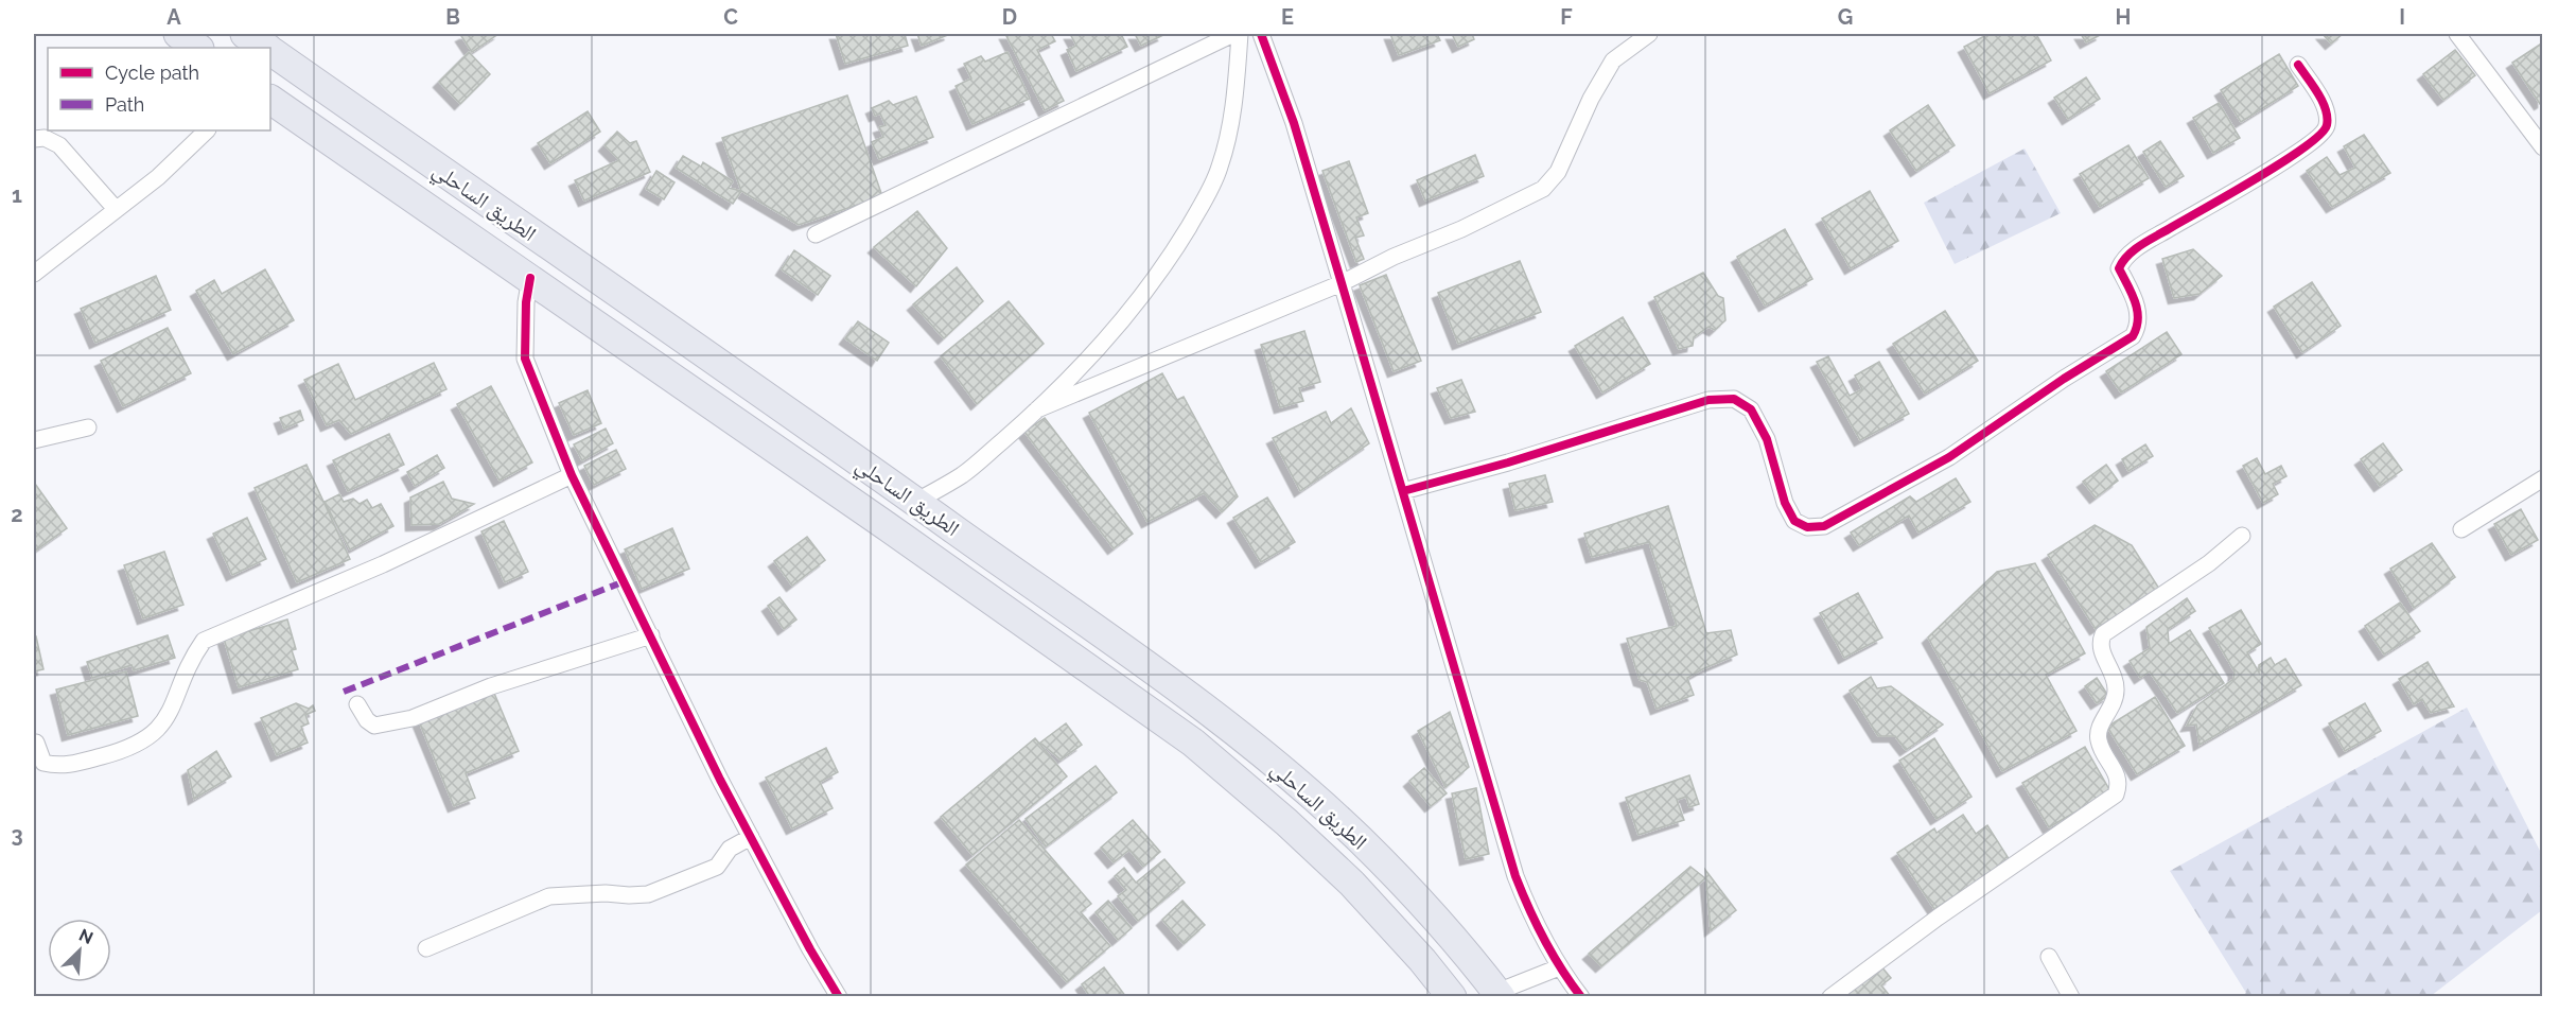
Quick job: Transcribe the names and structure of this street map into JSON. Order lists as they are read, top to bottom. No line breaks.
{"streets":{"highway":["الطريق الساحلي"]},"legend":["Cycle path","Path"],"north":"top right","grid":{"columns":["A","B","C","D","E","F","G","H","I"],"rows":["1","2","3"]}}
